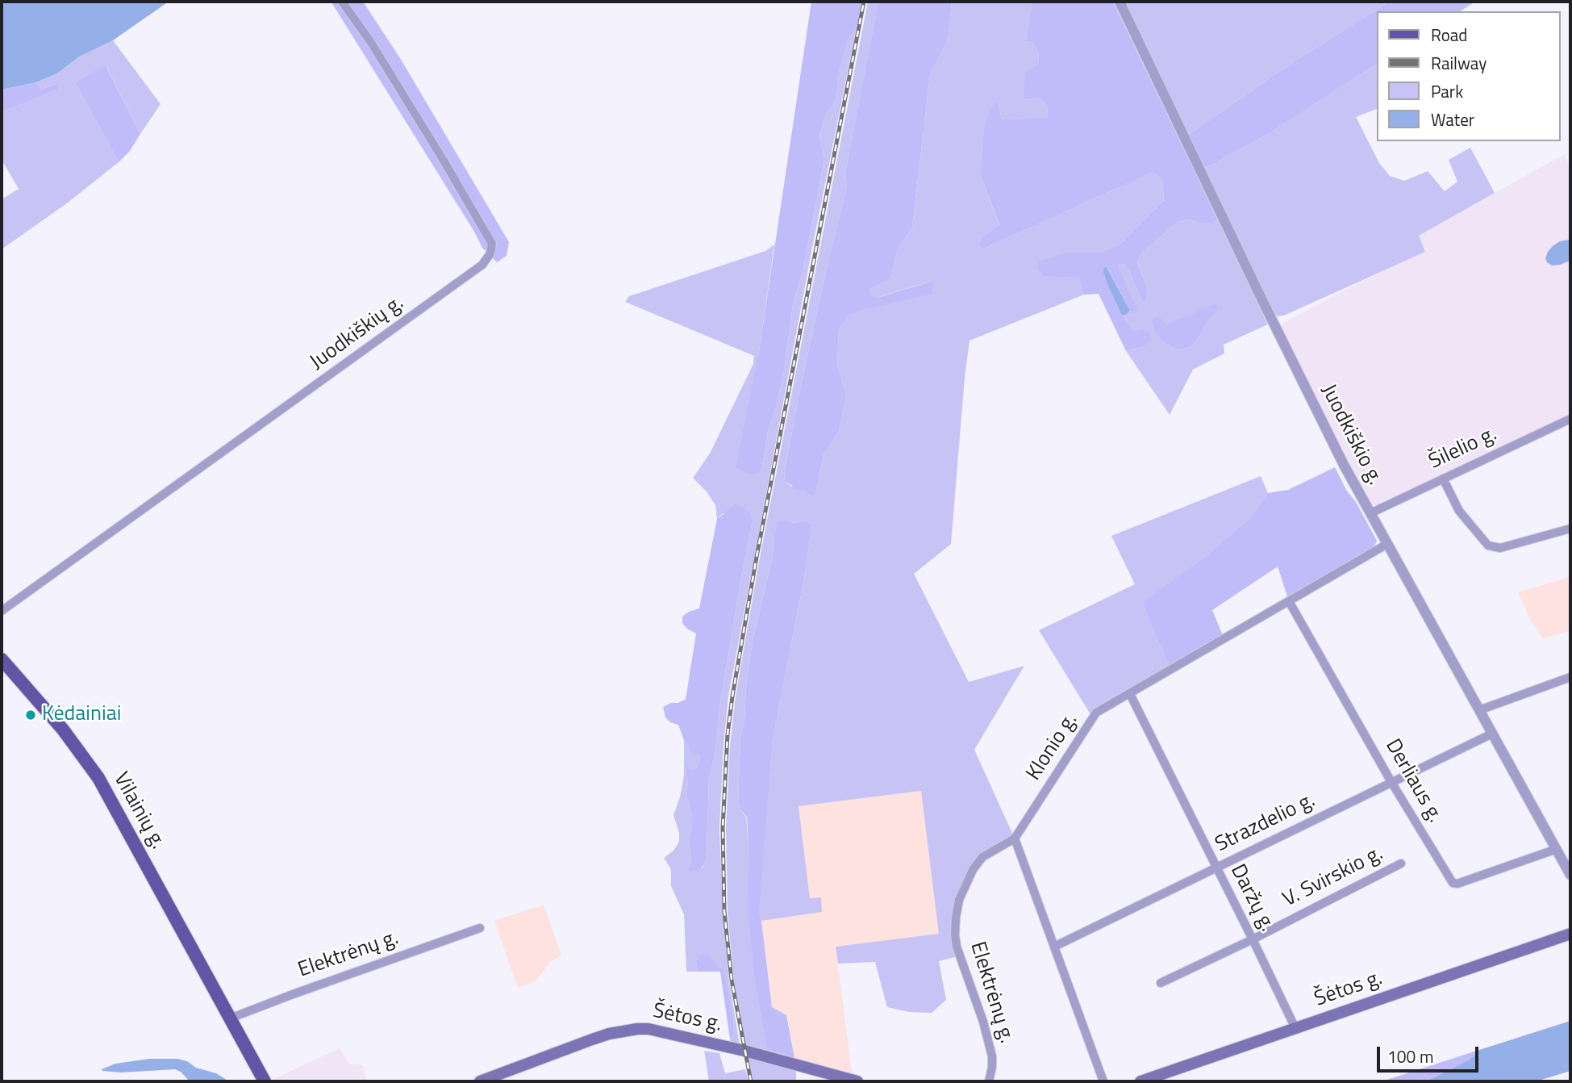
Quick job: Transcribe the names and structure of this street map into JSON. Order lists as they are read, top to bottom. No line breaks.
{"streets":{"main road":["Vilainių g.","Šėtos g."],"street":["Juodkiškių g.","Juodkiškio g.","Šilelio g.","Klonio g.","Derliaus g.","Strazdelio g.","V. Svirskio g.","Daržų g.","Elektrėnų g."]},"crossings":[["Juodkiškio g.","Šilelio g."],["Juodkiškio g.","Klonio g."],["Juodkiškio g.","Derliaus g."],["Juodkiškio g.","Strazdelio g."],["Klonio g.","Derliaus g."],["Klonio g.","Daržų g."],["Klonio g.","Elektrėnų g."],["Derliaus g.","Strazdelio g."],["Vilainių g.","Elektrėnų g."],["Strazdelio g.","Daržų g."],["V. Svirskio g.","Daržų g."],["Daržų g.","Šėtos g."]],"places":["Kėdainiai"],"legend":["Road","Railway","Park","Water"],"scale_bar":"100 m"}
